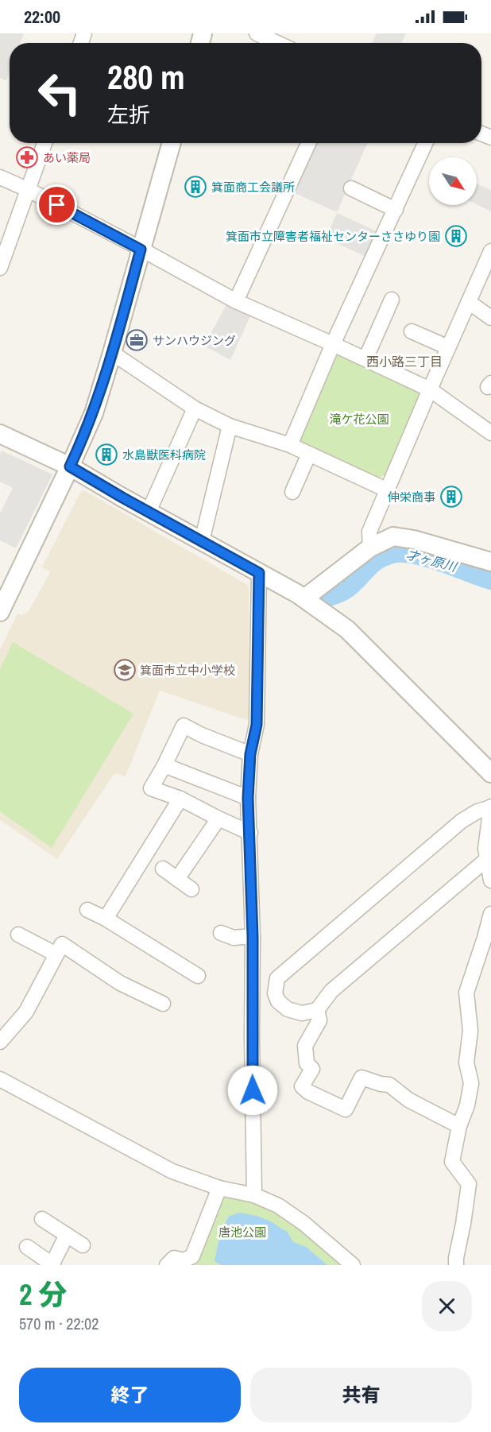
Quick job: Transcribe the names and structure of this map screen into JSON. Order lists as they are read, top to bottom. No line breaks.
{"districts":["西小路三丁目"],"water":["才ヶ原川"],"parks":["滝ケ花公園","唐池公園"],"places":{"pharmacy":["あい薬局"],"building":["箕面商工会議所","箕面市立障害者福祉センターささゆり園","水島獣医科病院","伸栄商事"],"office":["サンハウジング"],"school or university":["箕面市立中小学校"]},"north":"bottom right","page":{"status":"22:00","turn":["280 m","左折"],"heading":["2 分","570 m · 22:02"],"buttons":["終了","共有"]}}
